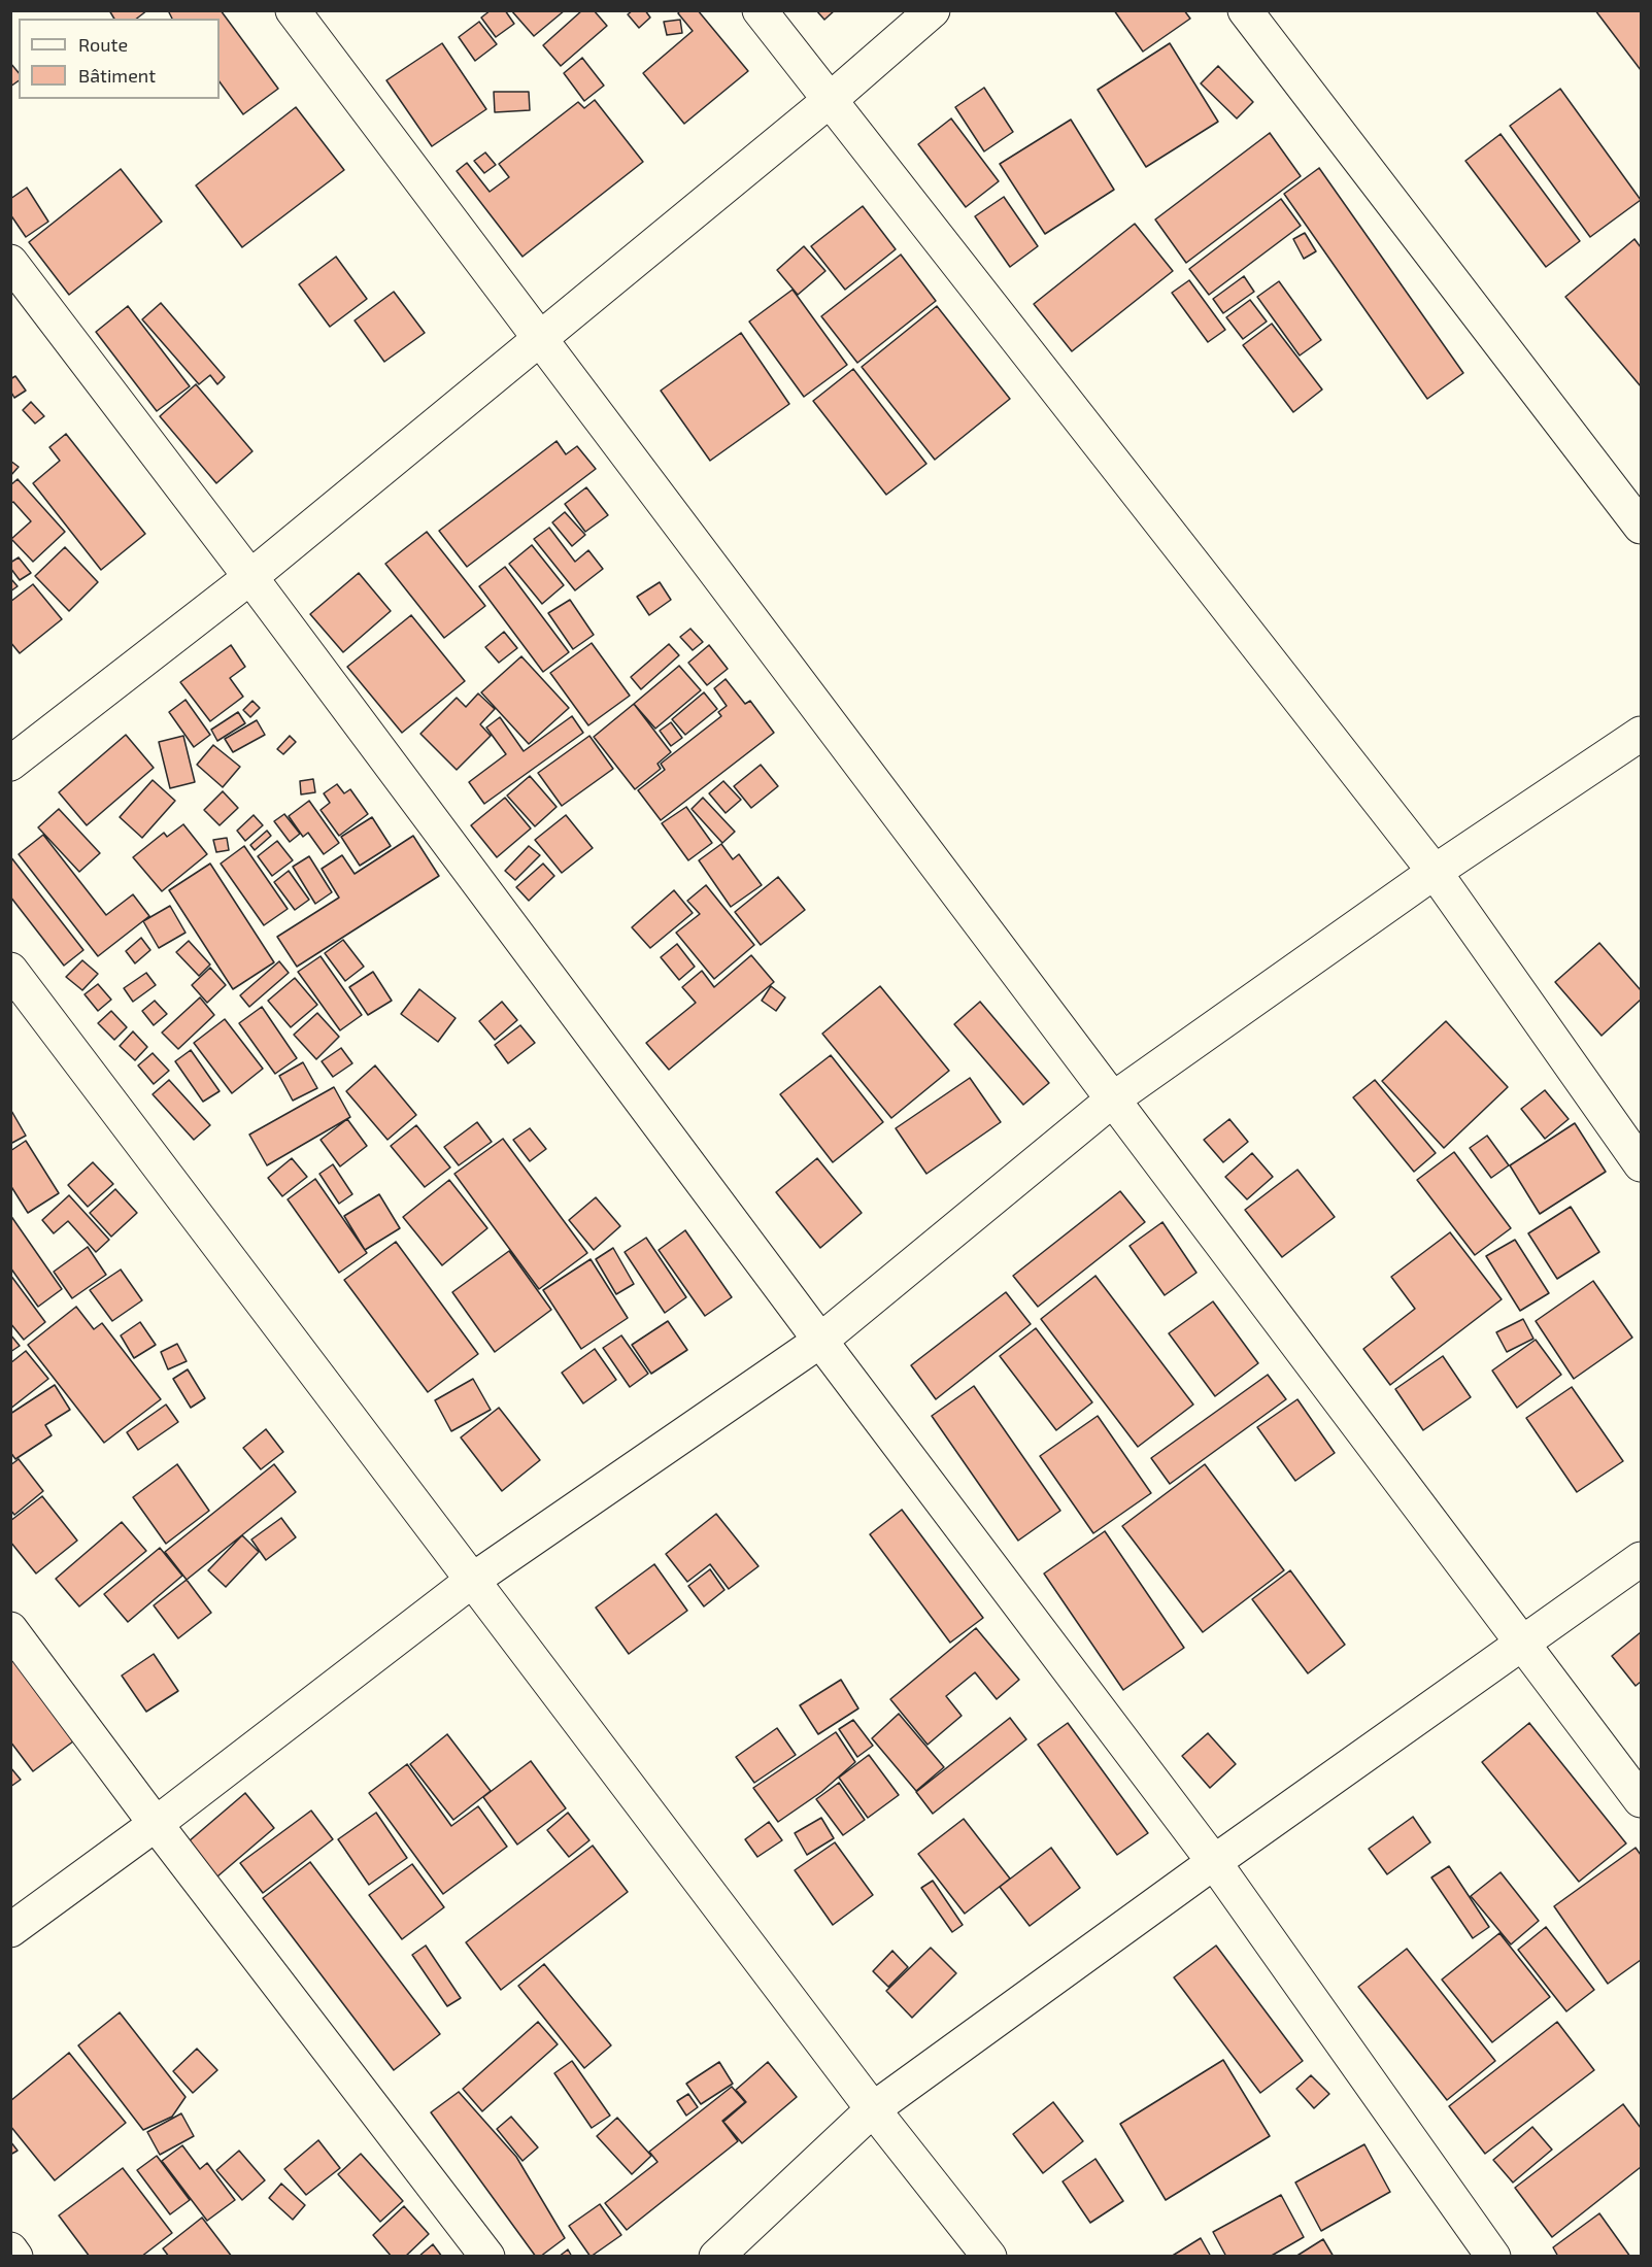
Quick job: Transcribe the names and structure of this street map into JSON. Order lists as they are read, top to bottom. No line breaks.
{"legend":["Route","Bâtiment"]}
